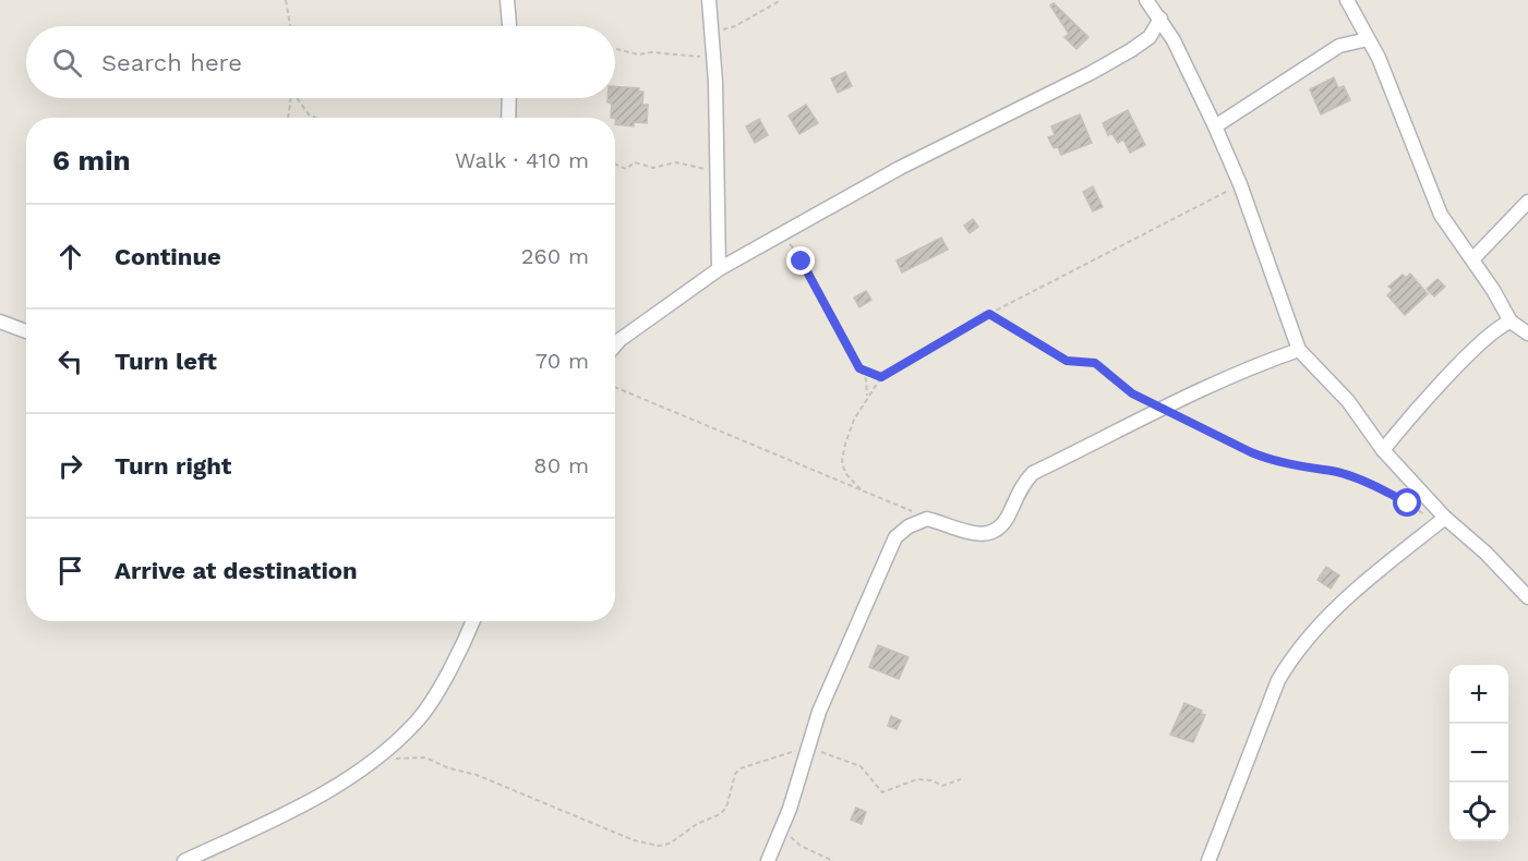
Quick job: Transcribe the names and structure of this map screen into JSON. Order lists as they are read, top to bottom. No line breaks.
{"page":{"search":"Search here","heading":["6 min","Walk · 410 m"],"list":[["Continue","260 m"],["Turn left","70 m"],["Turn right","80 m"],"Arrive at destination"],"map_buttons":["+","−"]}}
